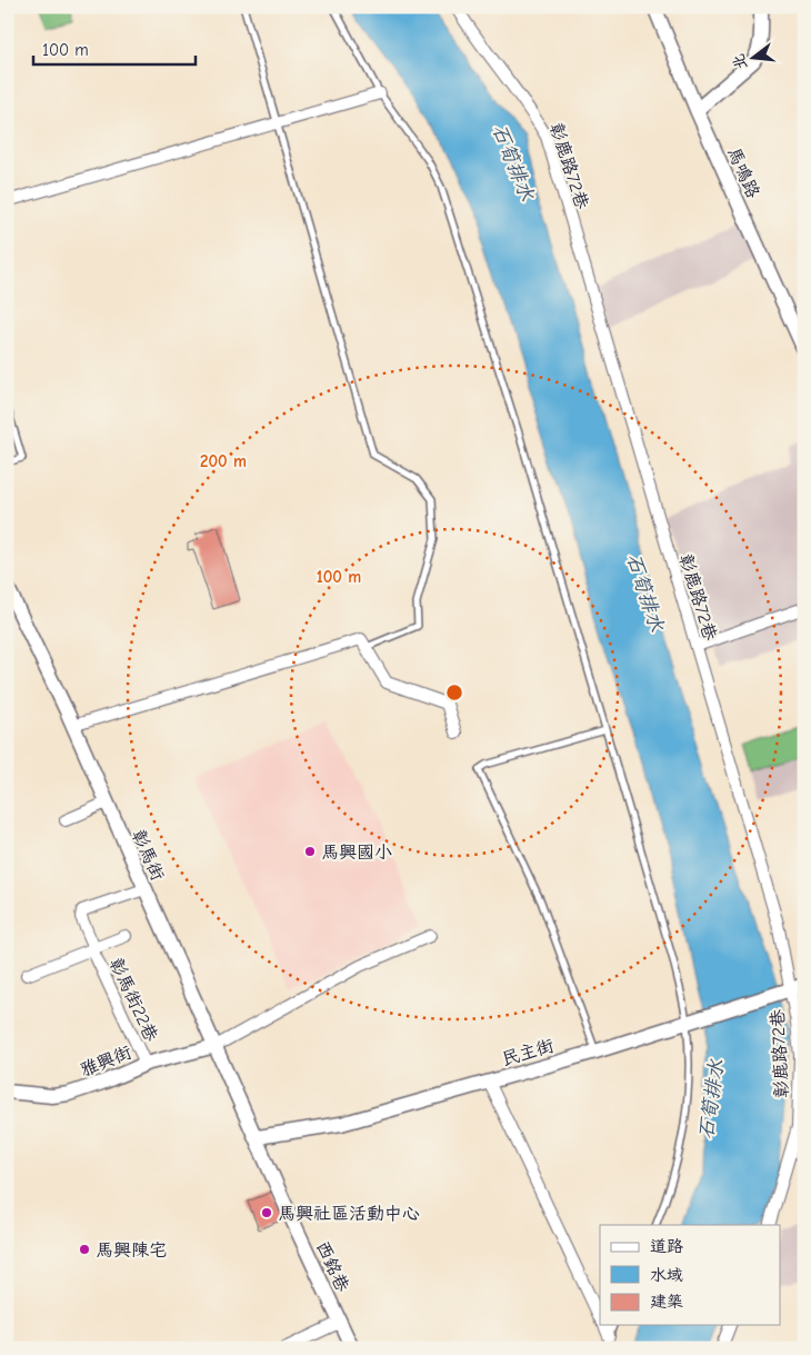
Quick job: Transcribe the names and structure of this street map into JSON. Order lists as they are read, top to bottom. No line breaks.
{"streets":{"street":["彰鹿路72巷","馬鳴路","彰馬街","彰馬街22巷","民主街","雅興街","西銘巷"]},"crossings":[["彰鹿路72巷","民主街"],["彰馬街","彰馬街22巷"],["彰馬街","民主街"],["彰馬街","雅興街"],["彰馬街","西銘巷"],["彰馬街22巷","雅興街"],["民主街","西銘巷"]],"water":["石筍排水"],"places":["馬興國小","馬興社區活動中心","馬興陳宅"],"legend":["道路","水域","建築"],"scale_bar":"100 m","north":"left","rings":["200 m","100 m"]}
